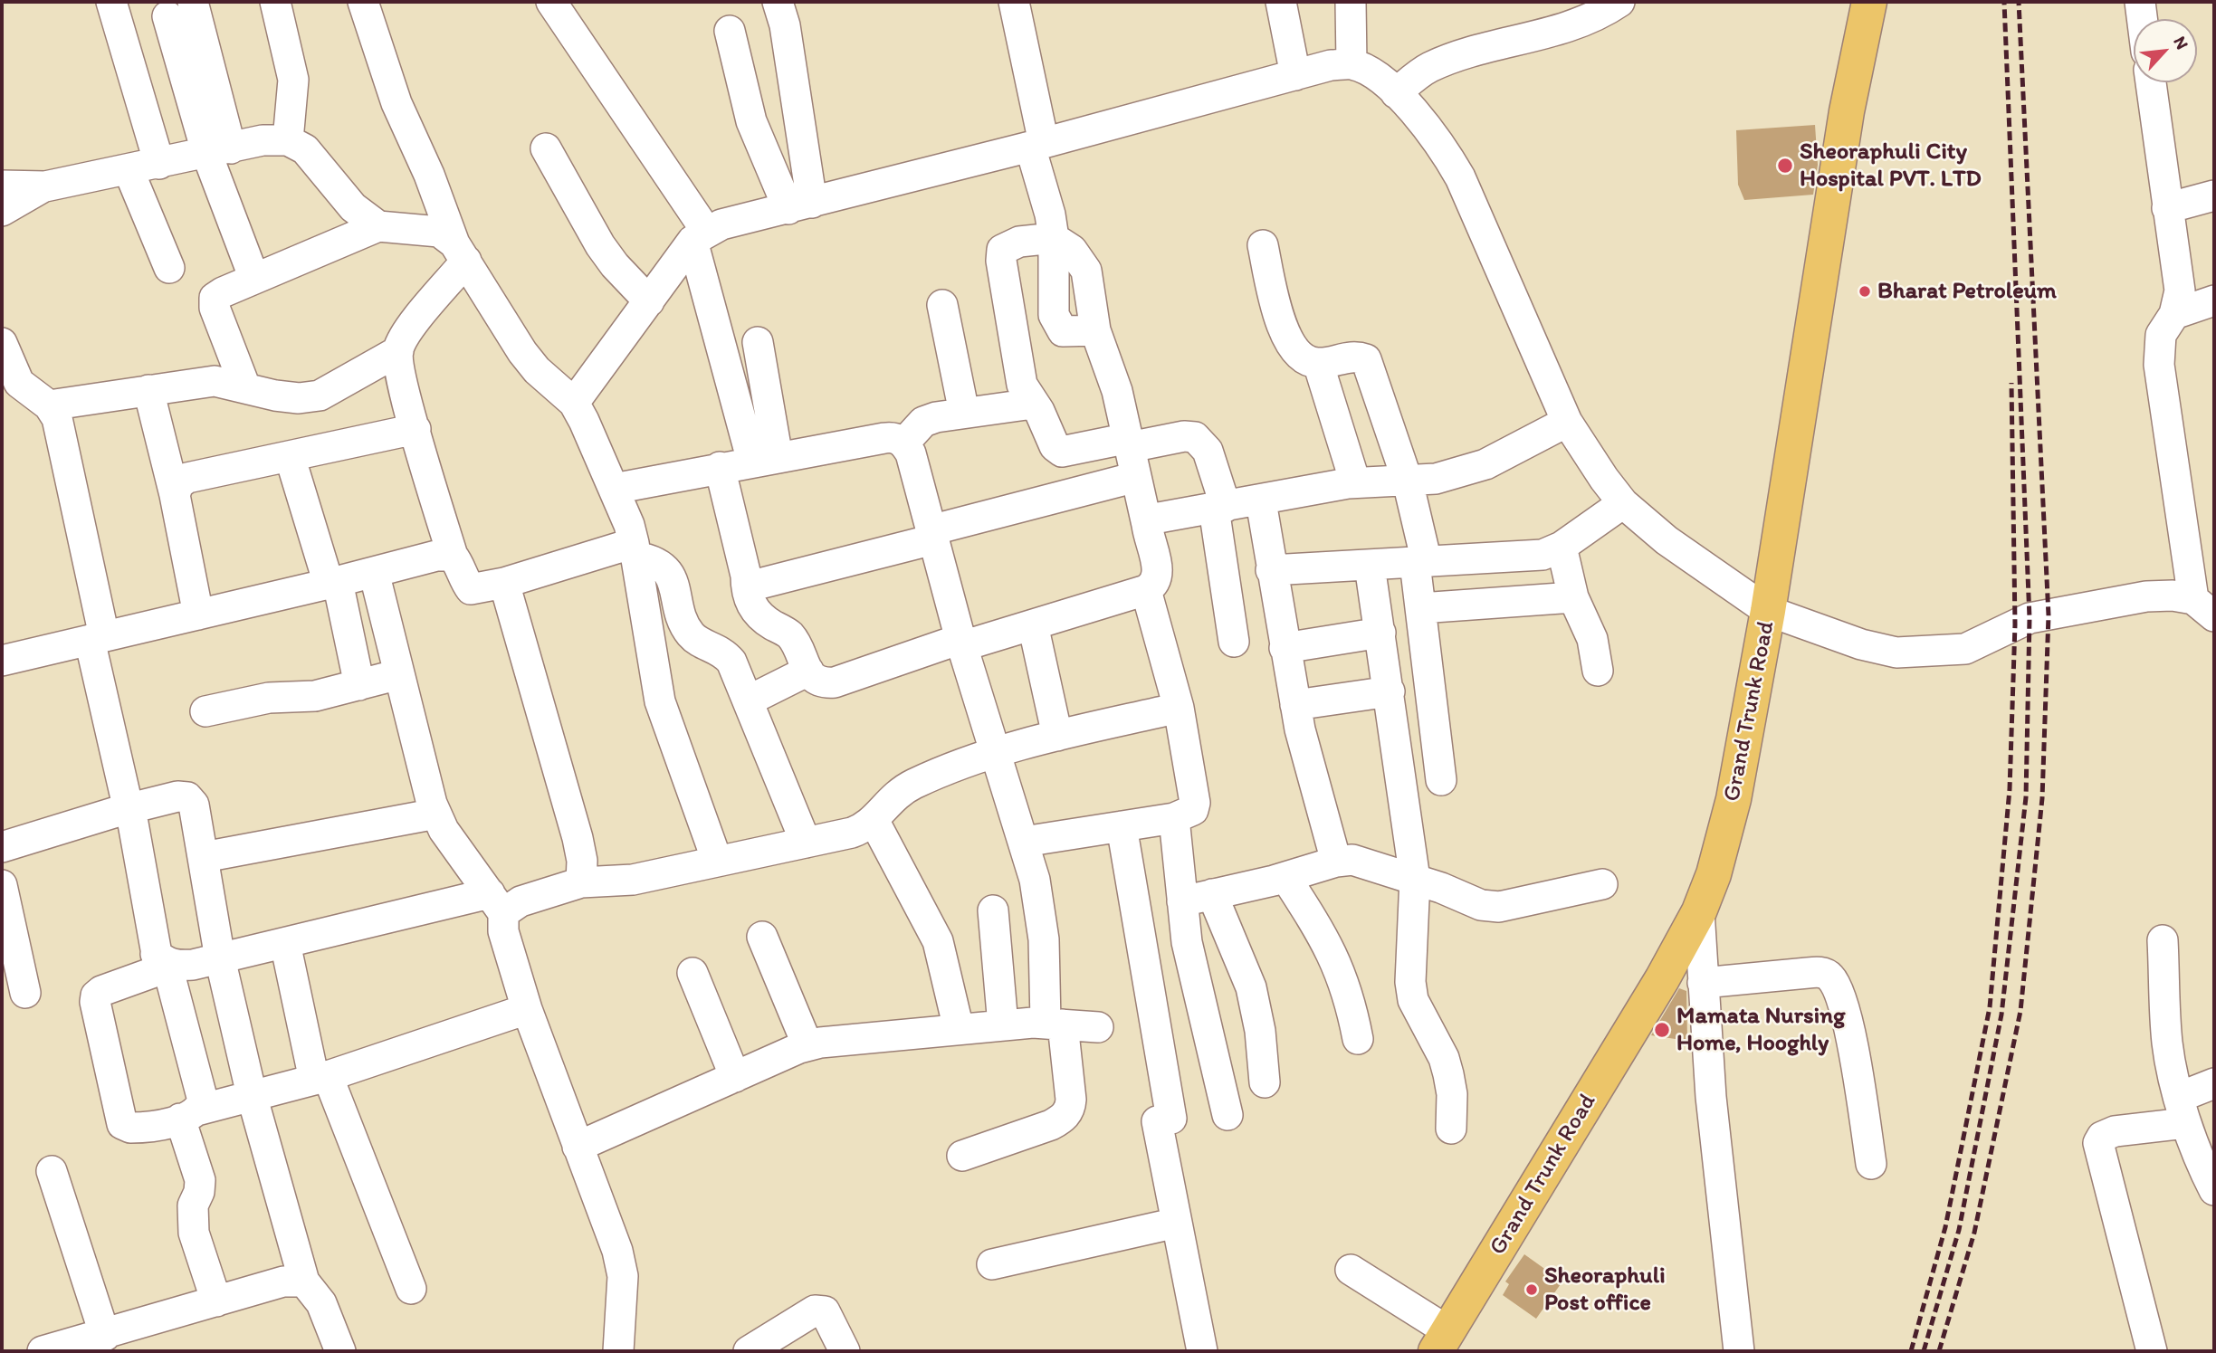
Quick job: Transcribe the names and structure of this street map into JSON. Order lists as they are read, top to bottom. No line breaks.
{"streets":{"main road":["Grand Trunk Road"]},"places":["Sheoraphuli City Hospital PVT. LTD","Bharat Petroleum","Mamata Nursing Home, Hooghly","Sheoraphuli Post office"],"north":"top right"}
